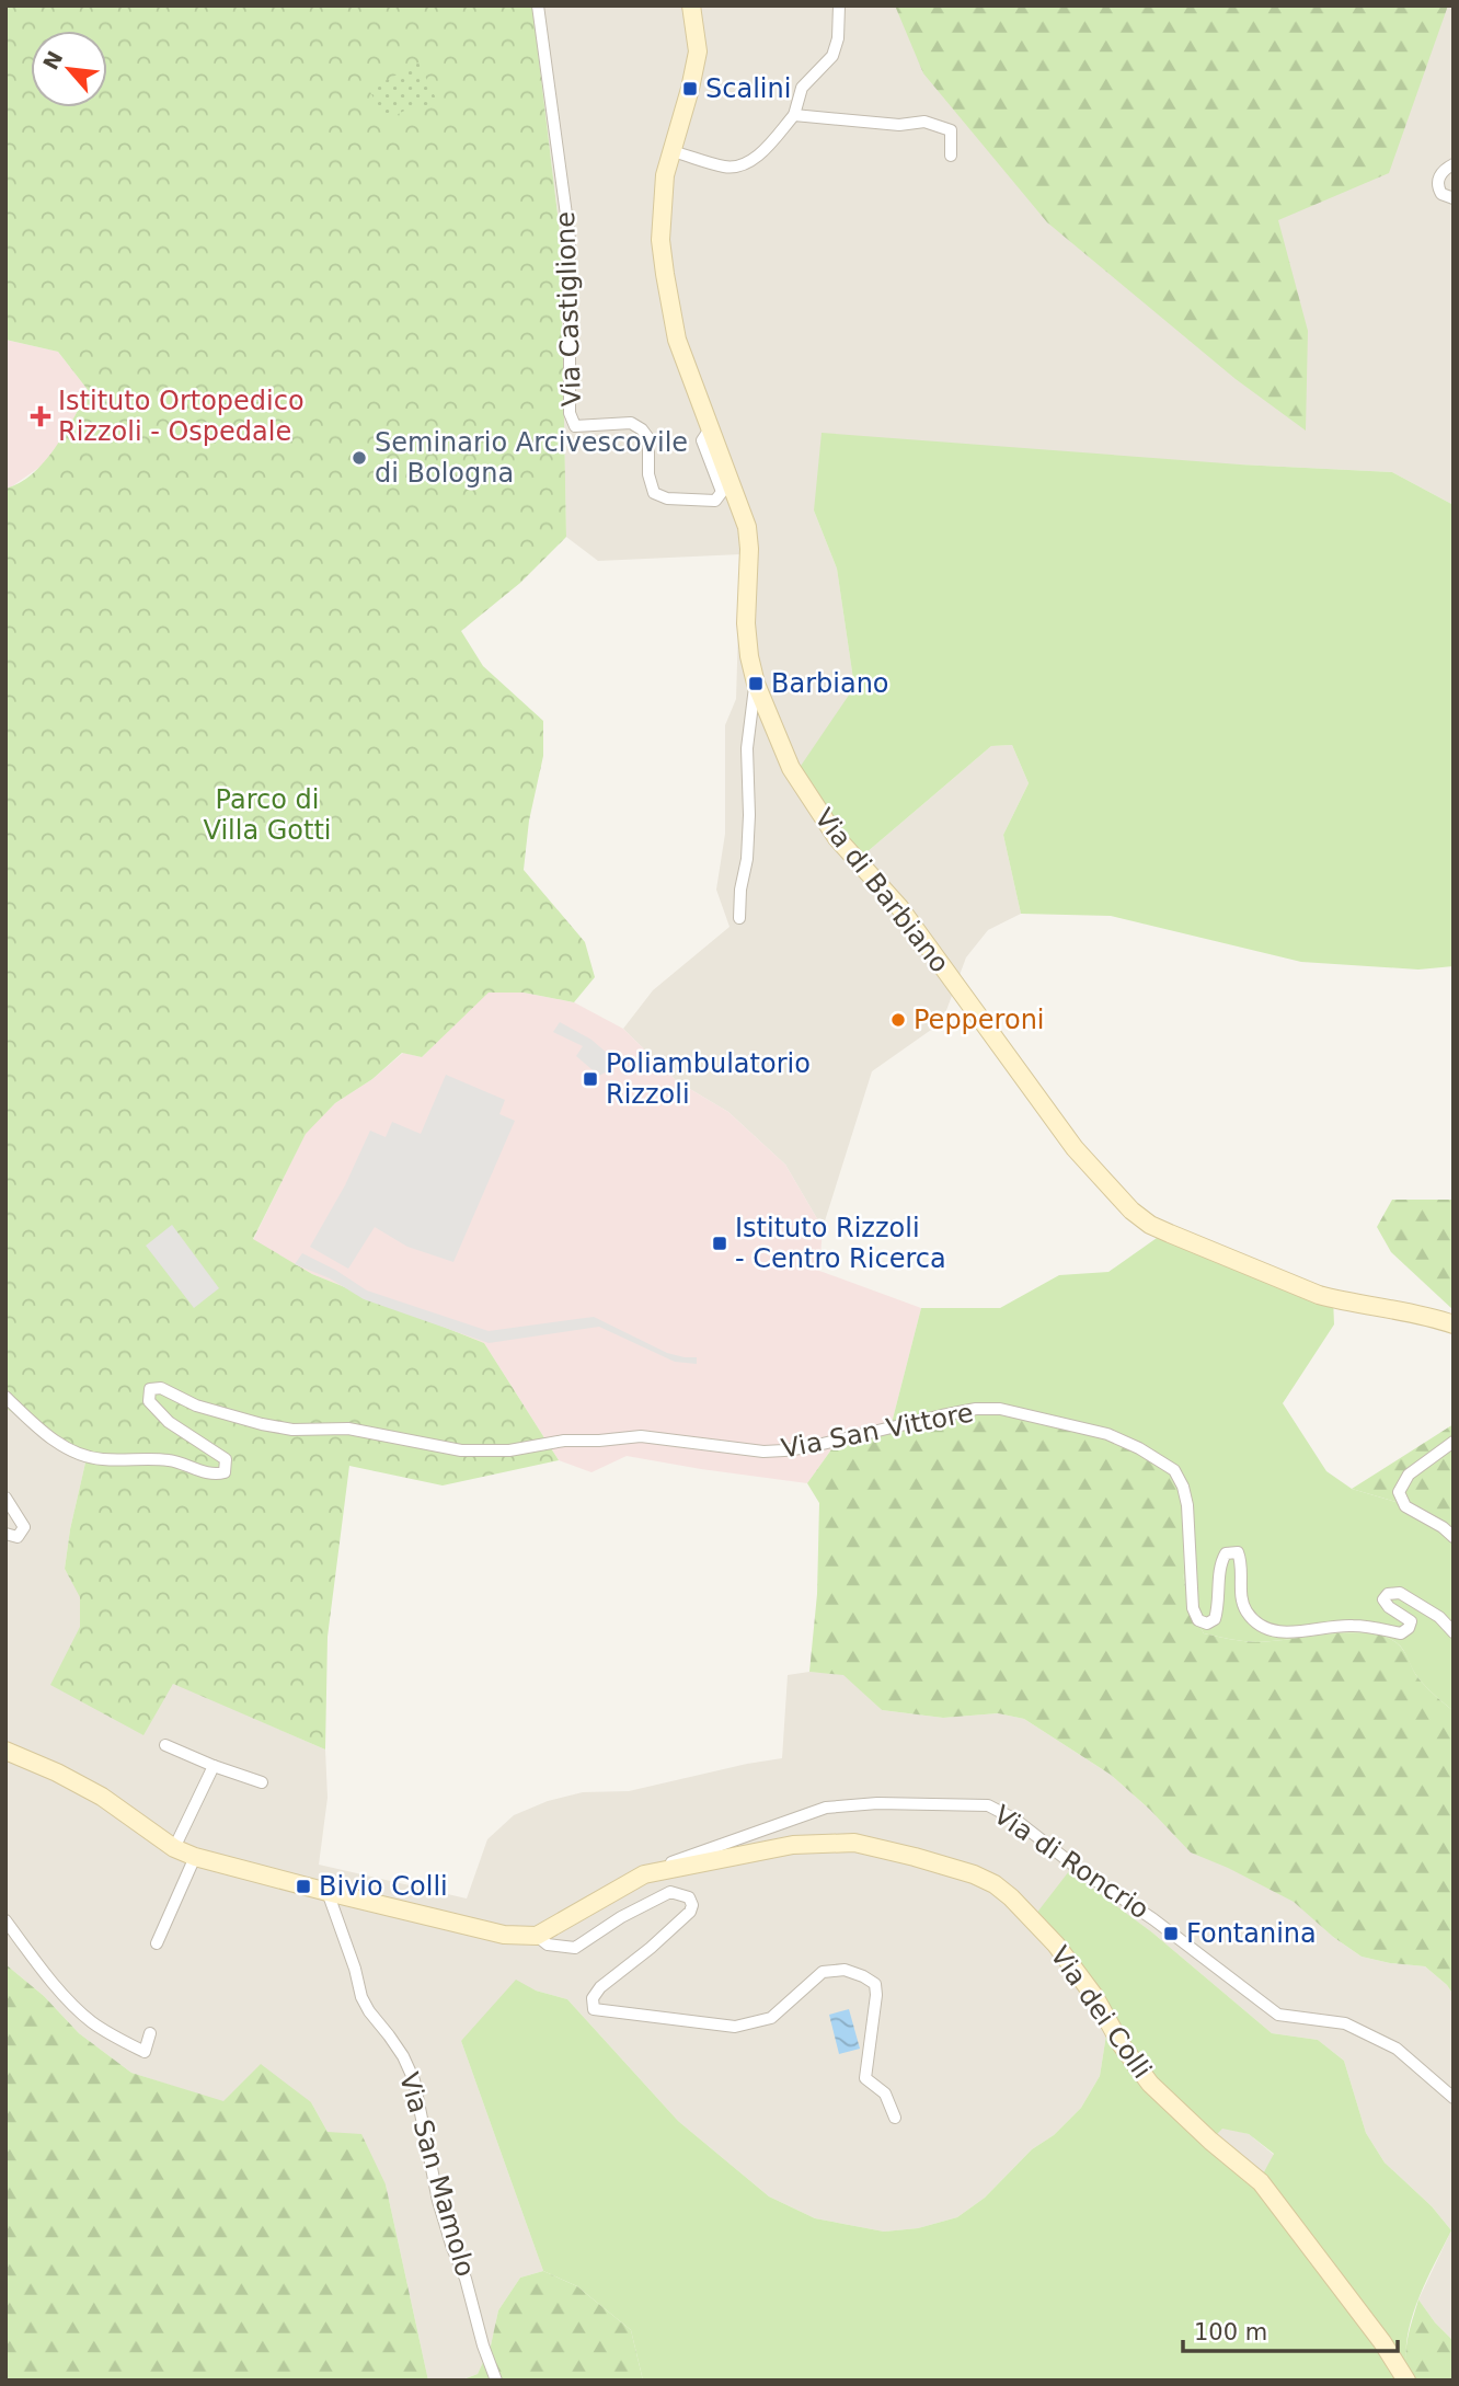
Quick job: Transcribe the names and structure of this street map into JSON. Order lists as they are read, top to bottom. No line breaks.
{"streets":{"main road":["Via di Barbiano","Via dei Colli"],"street":["Via Castiglione","Via San Vittore","Via di Roncrio","Via San Mamolo"]},"crossings":[["Via Castiglione","Via di Barbiano"],["Via di Roncrio","Via dei Colli"]],"parks":["Parco di Villa Gotti"],"places":{"transit":["Scalini","Barbiano","Poliambulatorio Rizzoli","Istituto Rizzoli - Centro Ricerca","Bivio Colli","Fontanina"],"health":["Istituto Ortopedico Rizzoli - Ospedale"],"other":["Seminario Arcivescovile di Bologna","Pepperoni"]},"scale_bar":"100 m","north":"top left"}
